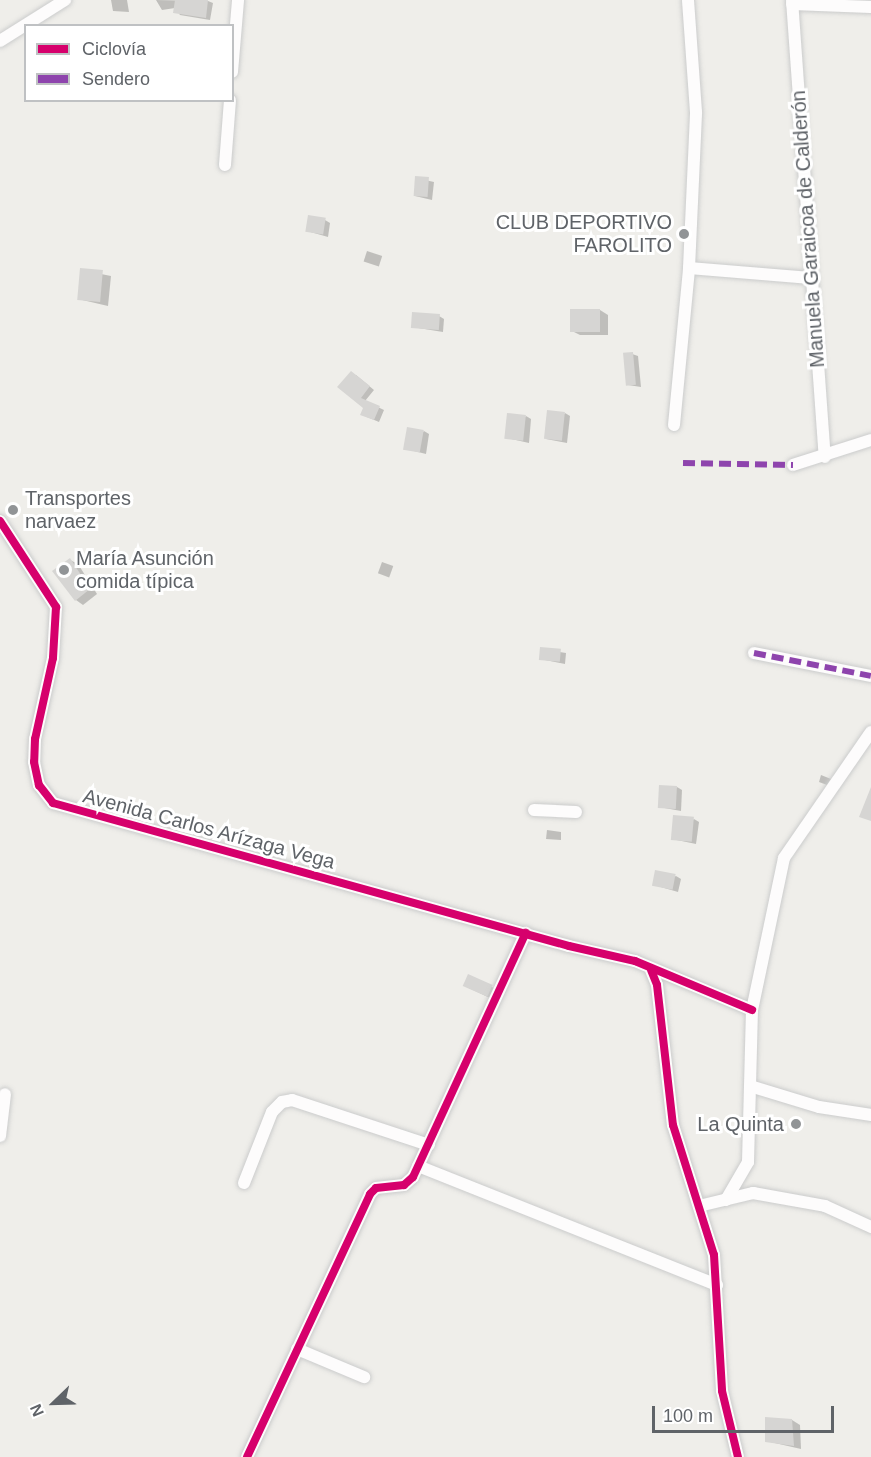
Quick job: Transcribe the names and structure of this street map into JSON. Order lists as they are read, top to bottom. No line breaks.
{"streets":{"street":["Manuela Garaicoa de Calderón","Avenida Carlos Arízaga Vega"]},"places":["CLUB DEPORTIVO FAROLITO","Transportes narvaez","María Asunción comida típica","La Quinta"],"legend":["Ciclovía","Sendero"],"scale_bar":"100 m","north":"bottom left"}
